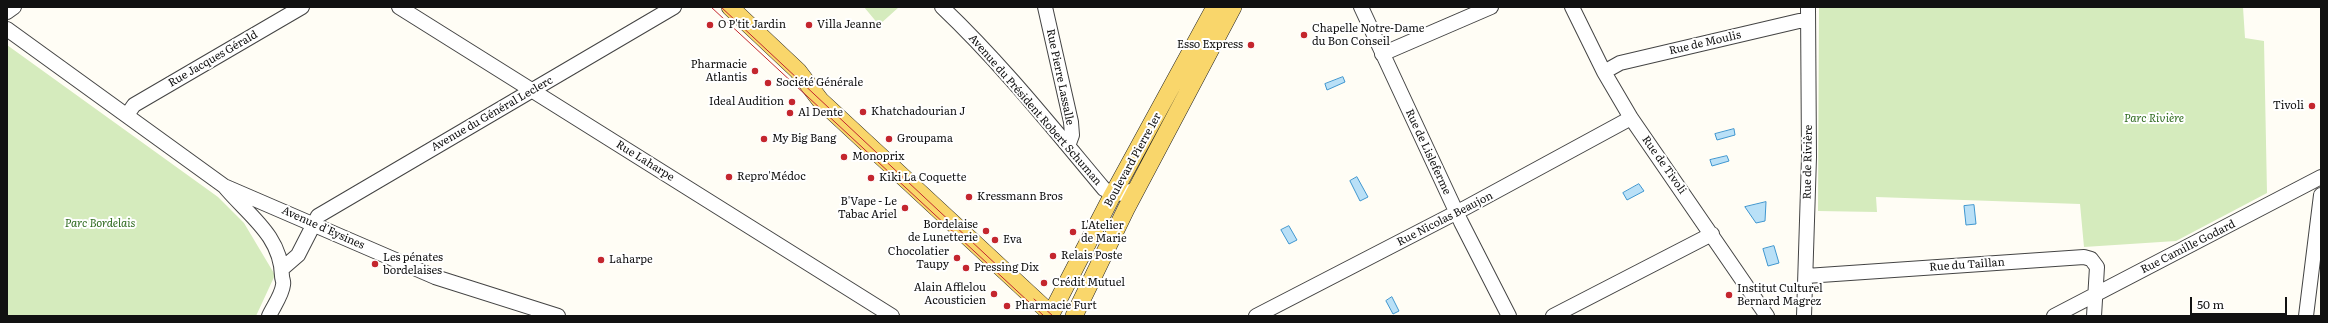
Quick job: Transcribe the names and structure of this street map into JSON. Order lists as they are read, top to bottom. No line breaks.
{"streets":{"main road":["Boulevard Pierre 1er"],"street":["Rue de Moulis","Rue Jacques Gérald","Rue Pierre Lassalle","Avenue du Président Robert Schuman","Avenue du Général Leclerc","Rue de Lisleferme","Rue Laharpe","Rue de Rivière","Rue de Tivoli","Rue Nicolas Beaujon","Avenue d'Eysines","Rue Camille Godard","Rue du Taillan"]},"crossings":[["Rue de Moulis","Rue de Rivière"],["Rue de Moulis","Rue de Tivoli"],["Rue Jacques Gérald","Avenue d'Eysines"],["Rue Pierre Lassalle","Avenue du Président Robert Schuman"],["Avenue du Président Robert Schuman","Boulevard Pierre 1er"],["Avenue du Général Leclerc","Rue Laharpe"],["Avenue du Général Leclerc","Avenue d'Eysines"],["Rue de Lisleferme","Rue Nicolas Beaujon"],["Rue de Rivière","Rue du Taillan"],["Rue de Tivoli","Rue Nicolas Beaujon"],["Rue Camille Godard","Rue du Taillan"]],"parks":["Parc Rivière","Parc Bordelais"],"places":["O P'tit Jardin","Villa Jeanne","Chapelle Notre-Dame du Bon Conseil","Esso Express","Pharmacie Atlantis","Société Générale","Ideal Audition","Tivoli","Khatchadourian J","Al Dente","My Big Bang","Groupama","Monoprix","Repro'Médoc","Kiki La Coquette","Kressmann Bros","B'Vape - Le Tabac Ariel","Bordelaise de Lunetterie","L'Atelier de Marie","Eva","Relais Poste","Chocolatier Taupy","Laharpe","Les pénates bordelaises","Pressing Dix","Crédit Mutuel","Alain Afflelou Acousticien","Institut Culturel Bernard Magrez","Pharmacie Furt"],"scale_bar":"50 m"}
